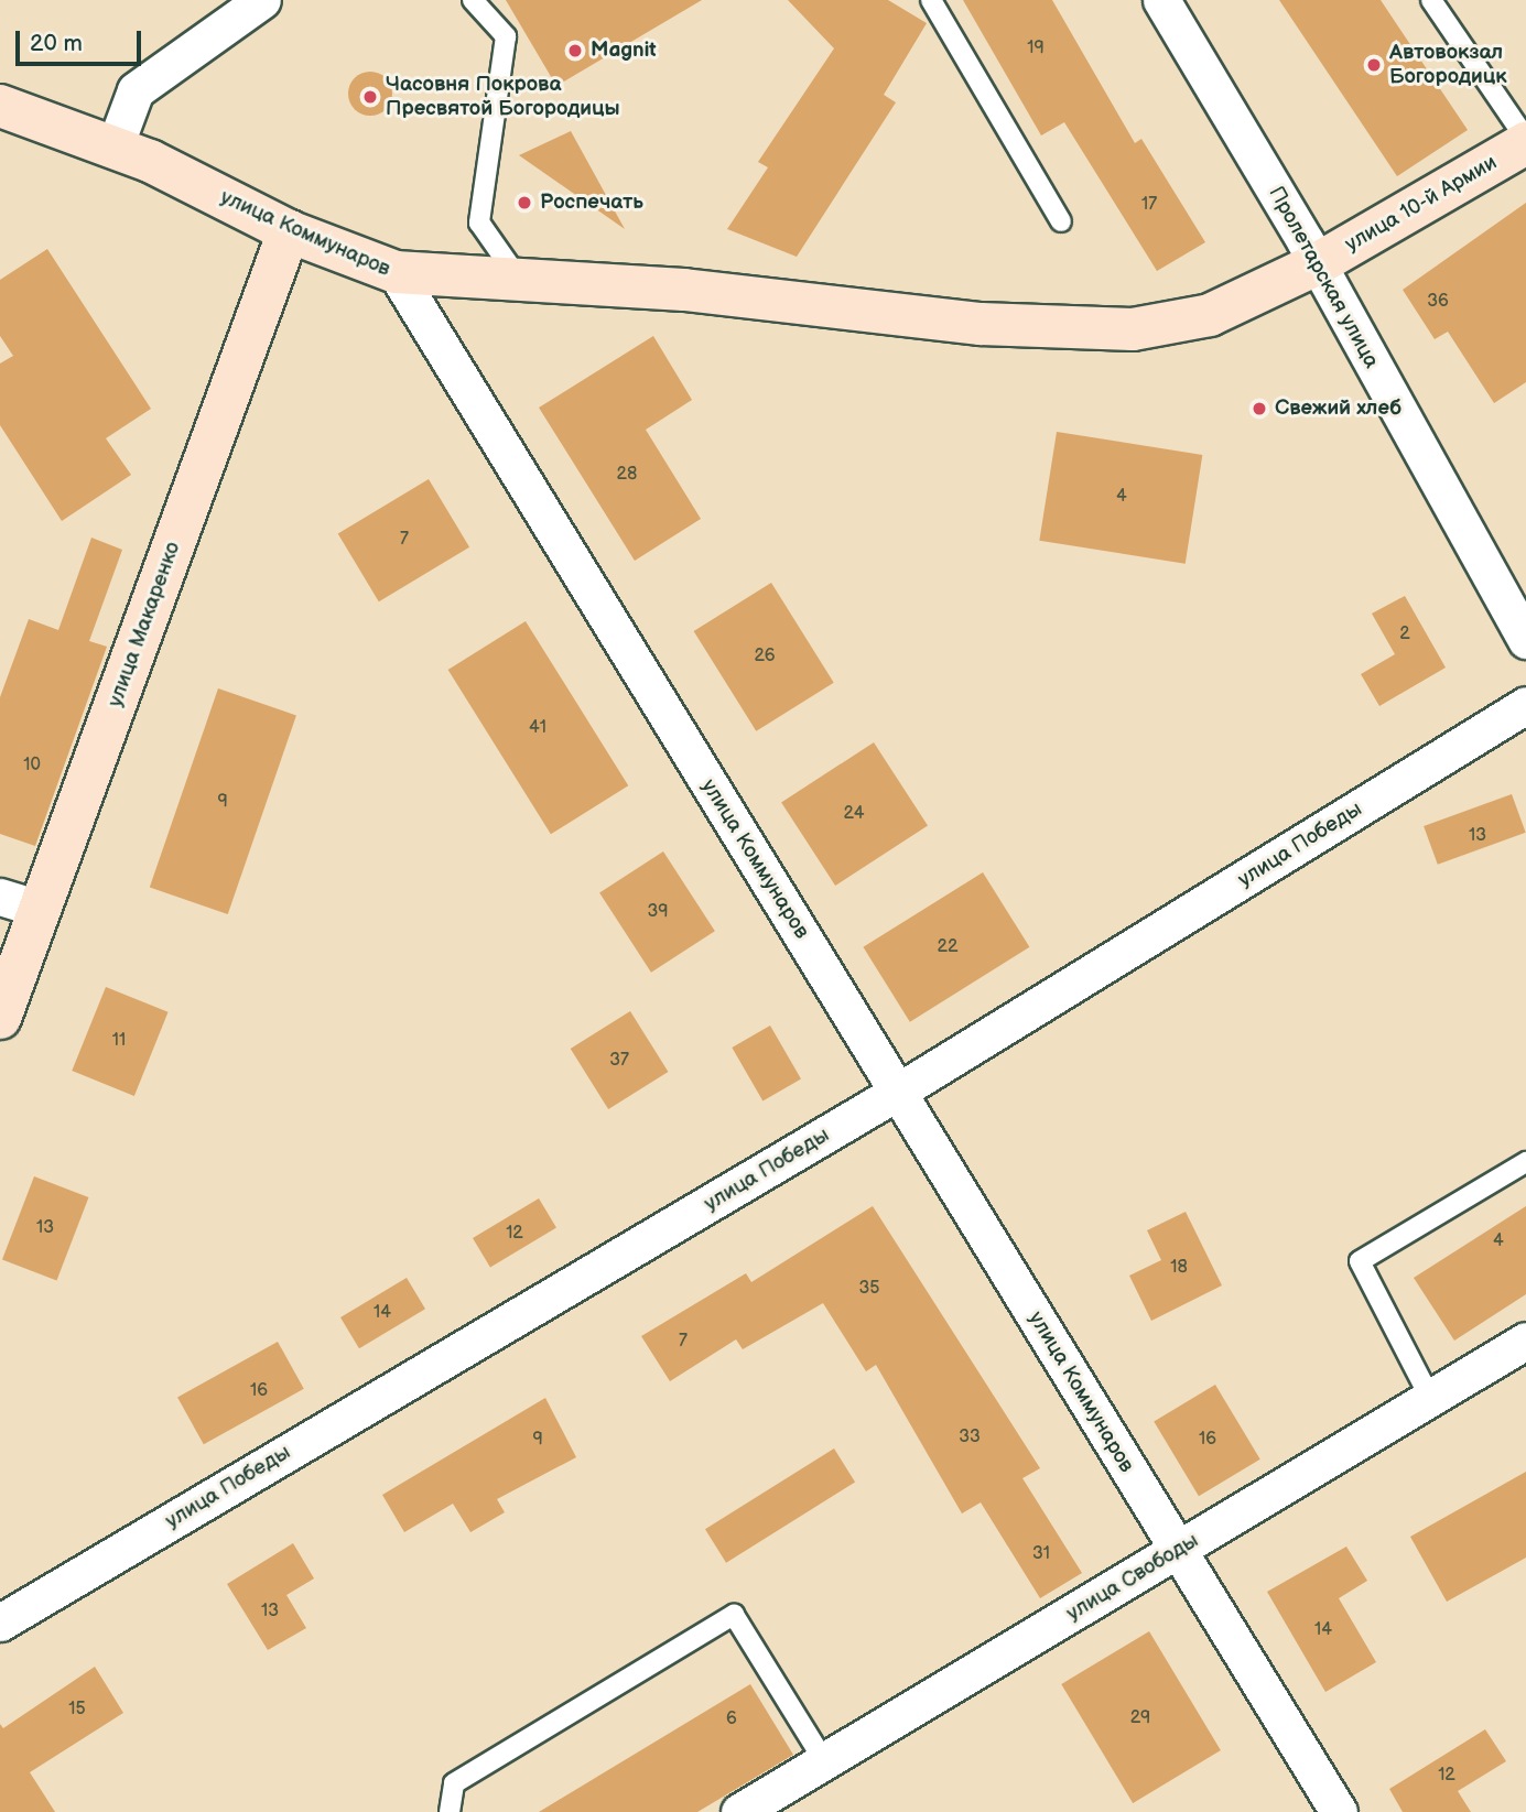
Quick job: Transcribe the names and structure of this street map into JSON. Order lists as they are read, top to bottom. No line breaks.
{"streets":{"main road":["улица 10-й Армии","улица Коммунаров","улица Макаренко"],"street":["Пролетарская улица","улица Победы","улица Свободы"]},"crossings":[["улица 10-й Армии","улица Коммунаров"],["улица 10-й Армии","Пролетарская улица"],["улица Коммунаров","улица Макаренко"],["улица Коммунаров","улица Победы"],["улица Коммунаров","улица Свободы"]],"places":["Magnit","Автовокзал Богородицк","Часовня Покрова Пресвятой Богородицы","Роспечать","Свежий хлеб"],"house_numbers":["19","17","36","28","4","7","2","26","41","10","9","24","13","39","22","11","37","13","12","4","18","35","14","7","16","33","9","16","31","13","14","15","29","6","12"],"scale_bar":"20 m"}
